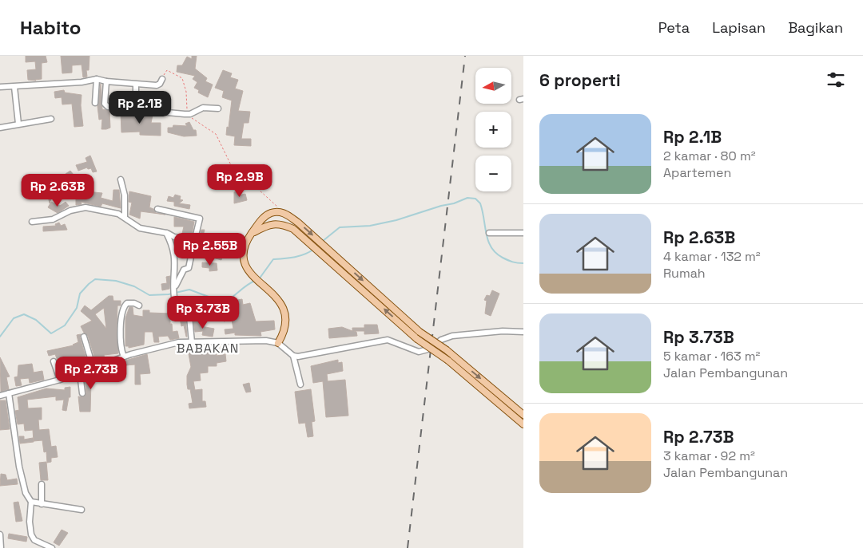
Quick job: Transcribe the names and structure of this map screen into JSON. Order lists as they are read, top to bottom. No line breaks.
{"districts":["BABAKAN"],"north":"left","page":{"header":"Habito","nav":["Peta","Lapisan","Bagikan"],"heading":"6 properti","map_buttons":["+","−"],"price":["Rp 2.1B","Rp 2.9B","Rp 2.63B","Rp 2.55B","Rp 3.73B","Rp 2.73B"],"list":[{"name":"Rp 2.1B","note":"2 kamar · 80 m² · Apartemen"},{"name":"Rp 2.63B","note":"4 kamar · 132 m² · Rumah"},{"name":"Rp 3.73B","note":"5 kamar · 163 m² · Jalan Pembangunan"},{"name":"Rp 2.73B","note":"3 kamar · 92 m² · Jalan Pembangunan"}]}}
